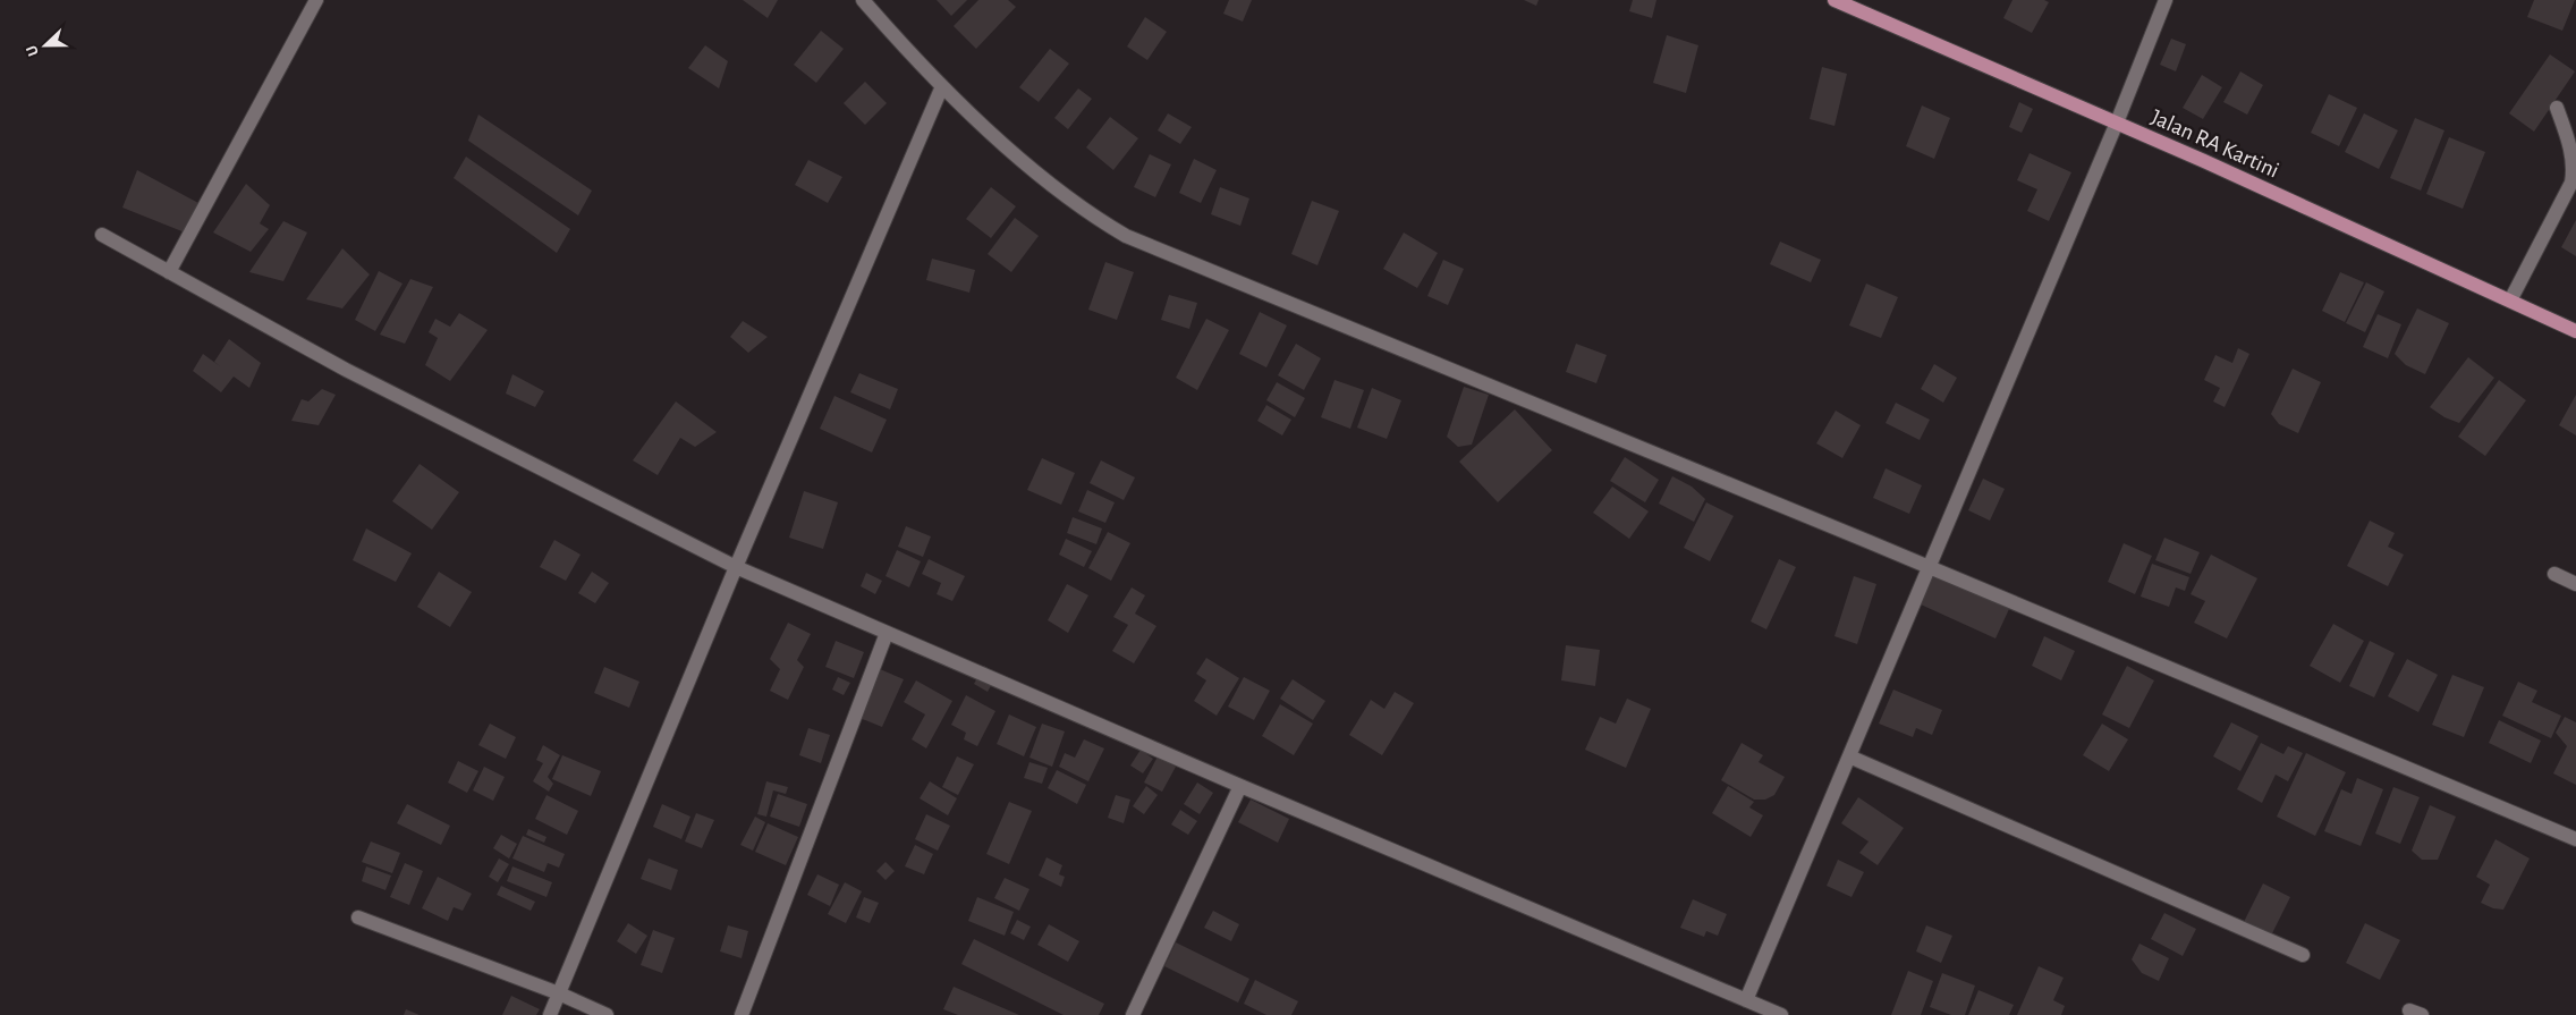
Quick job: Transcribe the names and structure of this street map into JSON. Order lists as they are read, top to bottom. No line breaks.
{"streets":{"main road":["Jalan RA Kartini"]},"north":"left"}
